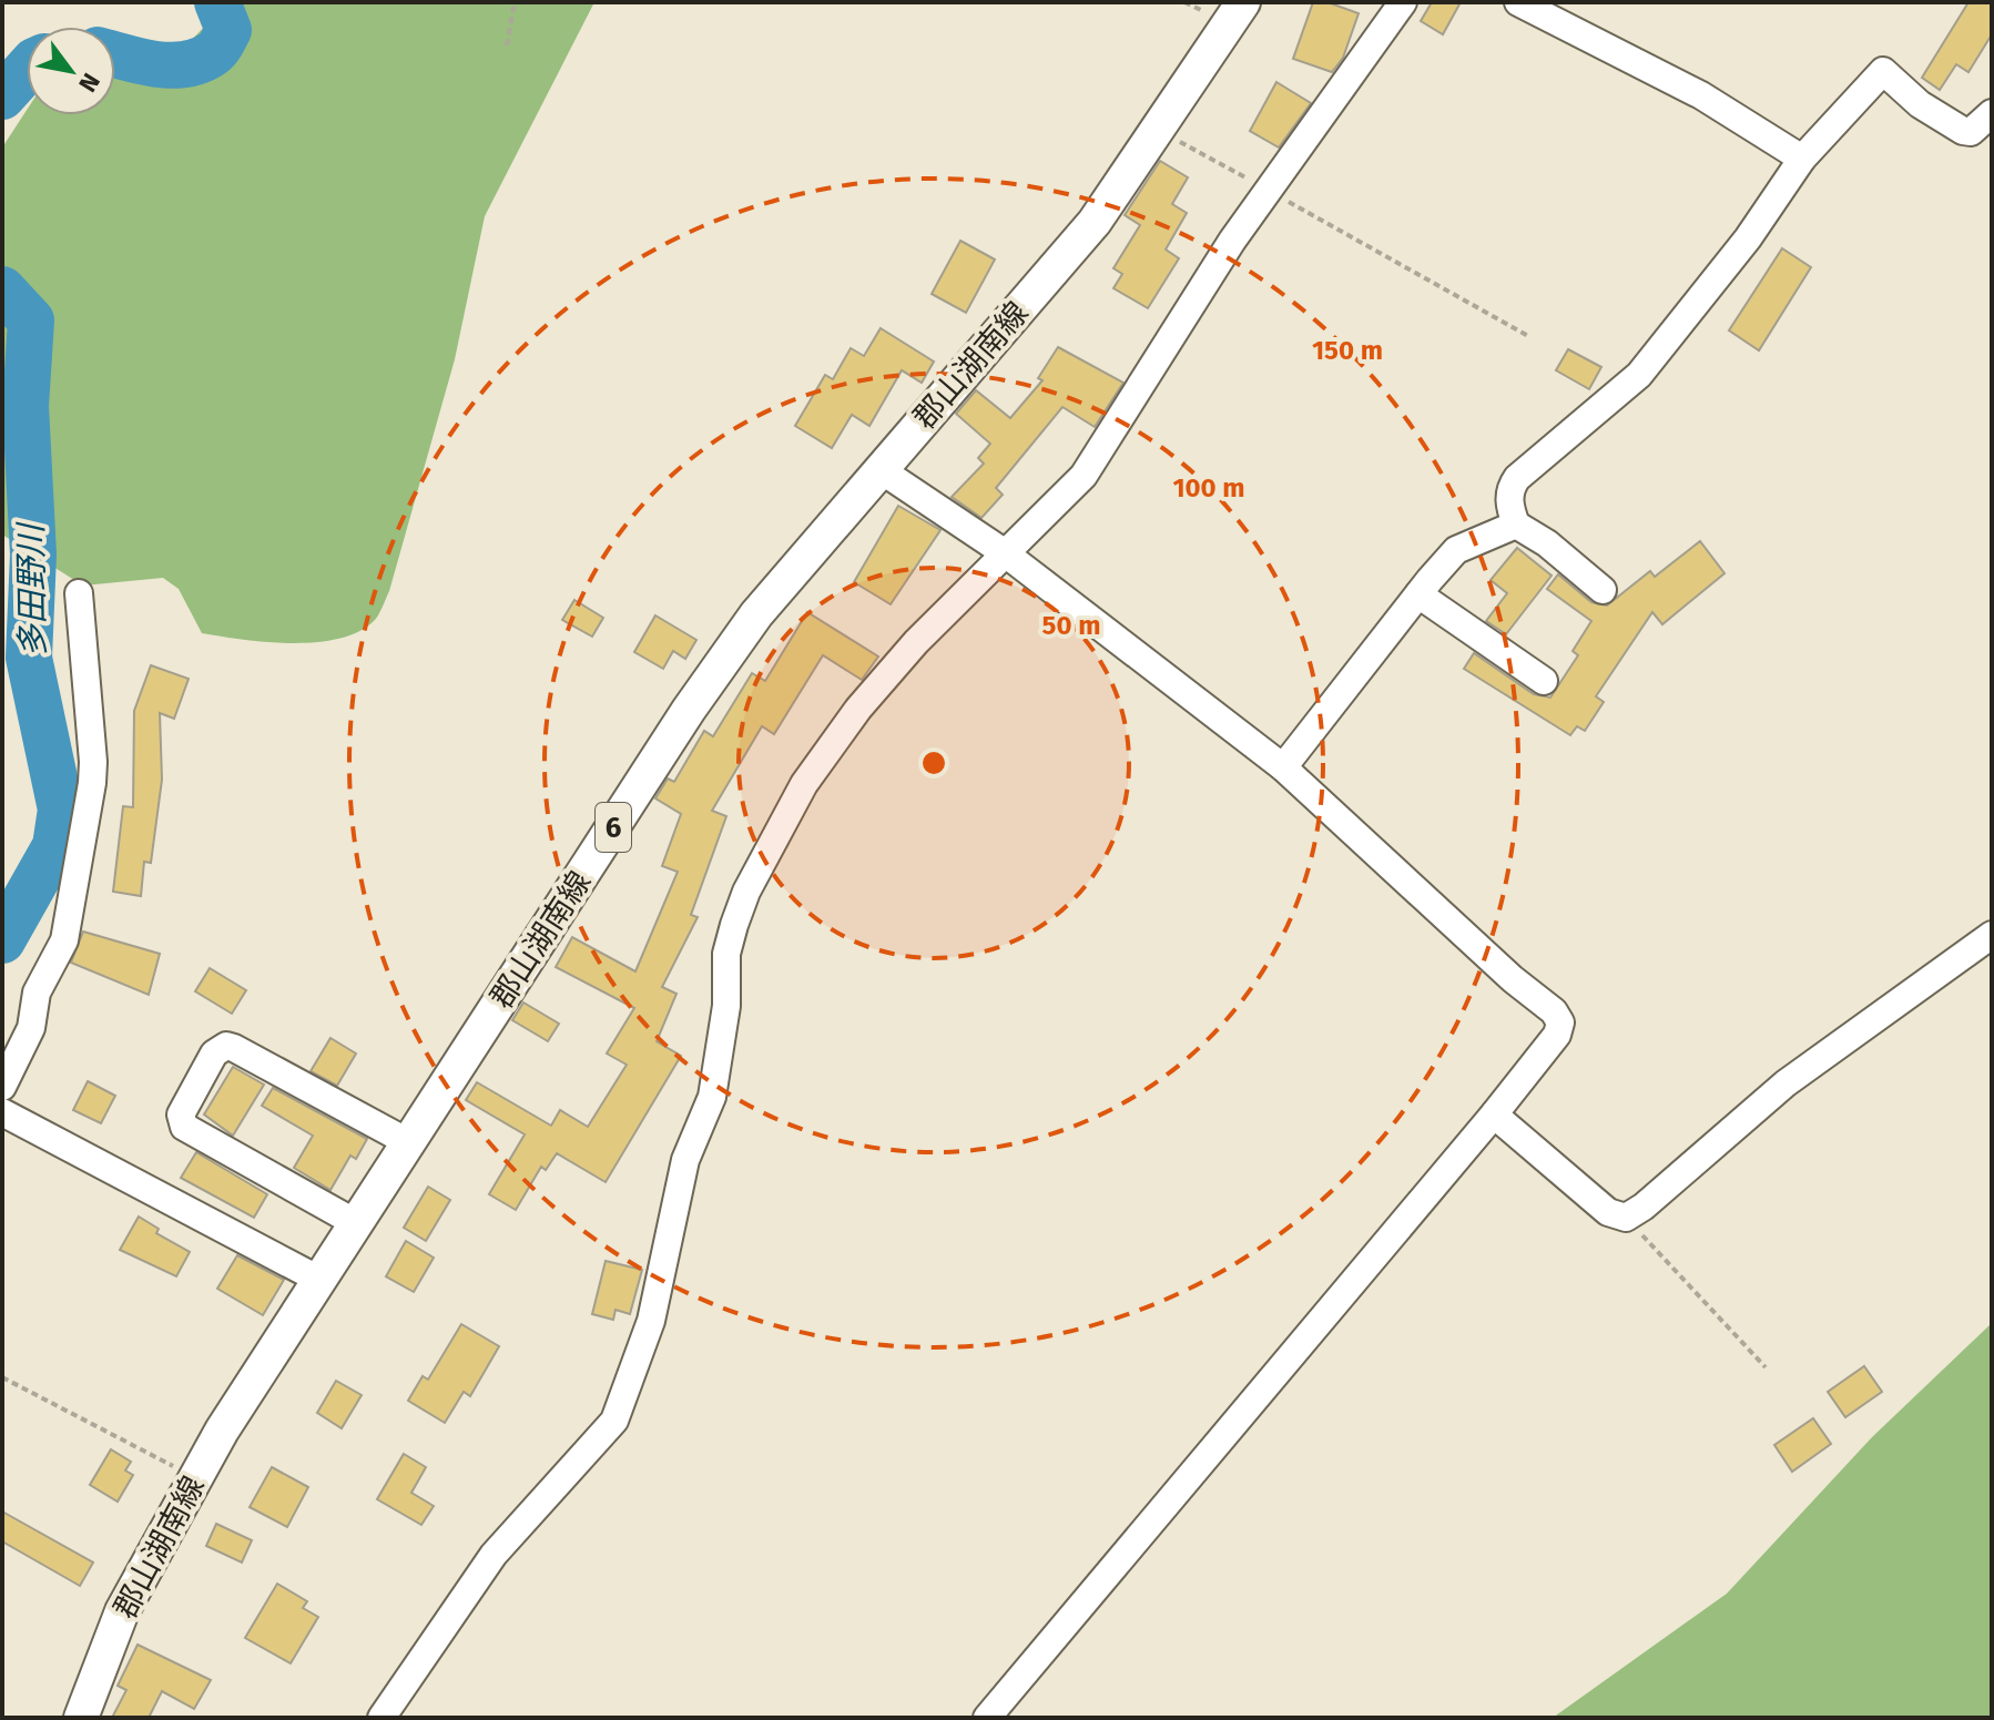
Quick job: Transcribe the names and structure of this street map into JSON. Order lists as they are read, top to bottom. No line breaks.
{"streets":{"main road":["郡山湖南線","6"]},"water":["多田野川"],"north":"bottom right","rings":["150 m","100 m","50 m"]}
